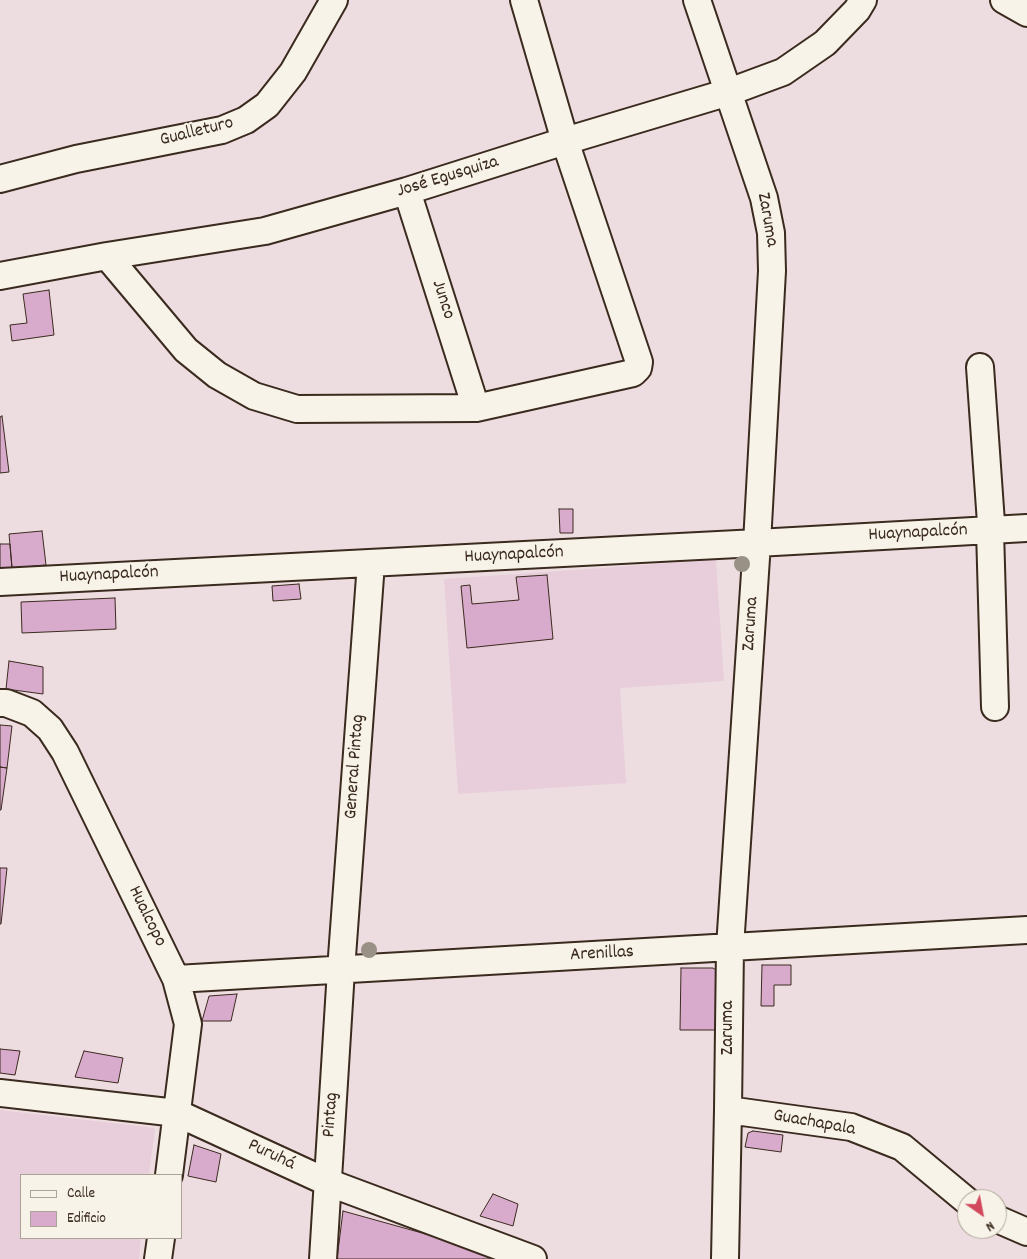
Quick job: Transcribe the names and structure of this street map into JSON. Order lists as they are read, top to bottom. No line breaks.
{"streets":{"street":["Gualleturo","José Egusquiza","Zaruma","Junco","Huaynapalcón","General Pintag","Hualcopo","Arenillas","Pintag","Guachapala","Puruhá"]},"crossings":[["José Egusquiza","Zaruma"],["José Egusquiza","Junco"],["Zaruma","Huaynapalcón"],["Zaruma","Arenillas"],["Zaruma","Guachapala"],["Huaynapalcón","General Pintag"],["General Pintag","Arenillas"],["General Pintag","Pintag"],["Hualcopo","Arenillas"],["Hualcopo","Puruhá"],["Arenillas","Pintag"],["Pintag","Puruhá"]],"legend":["Calle","Edificio"],"north":"bottom right"}
